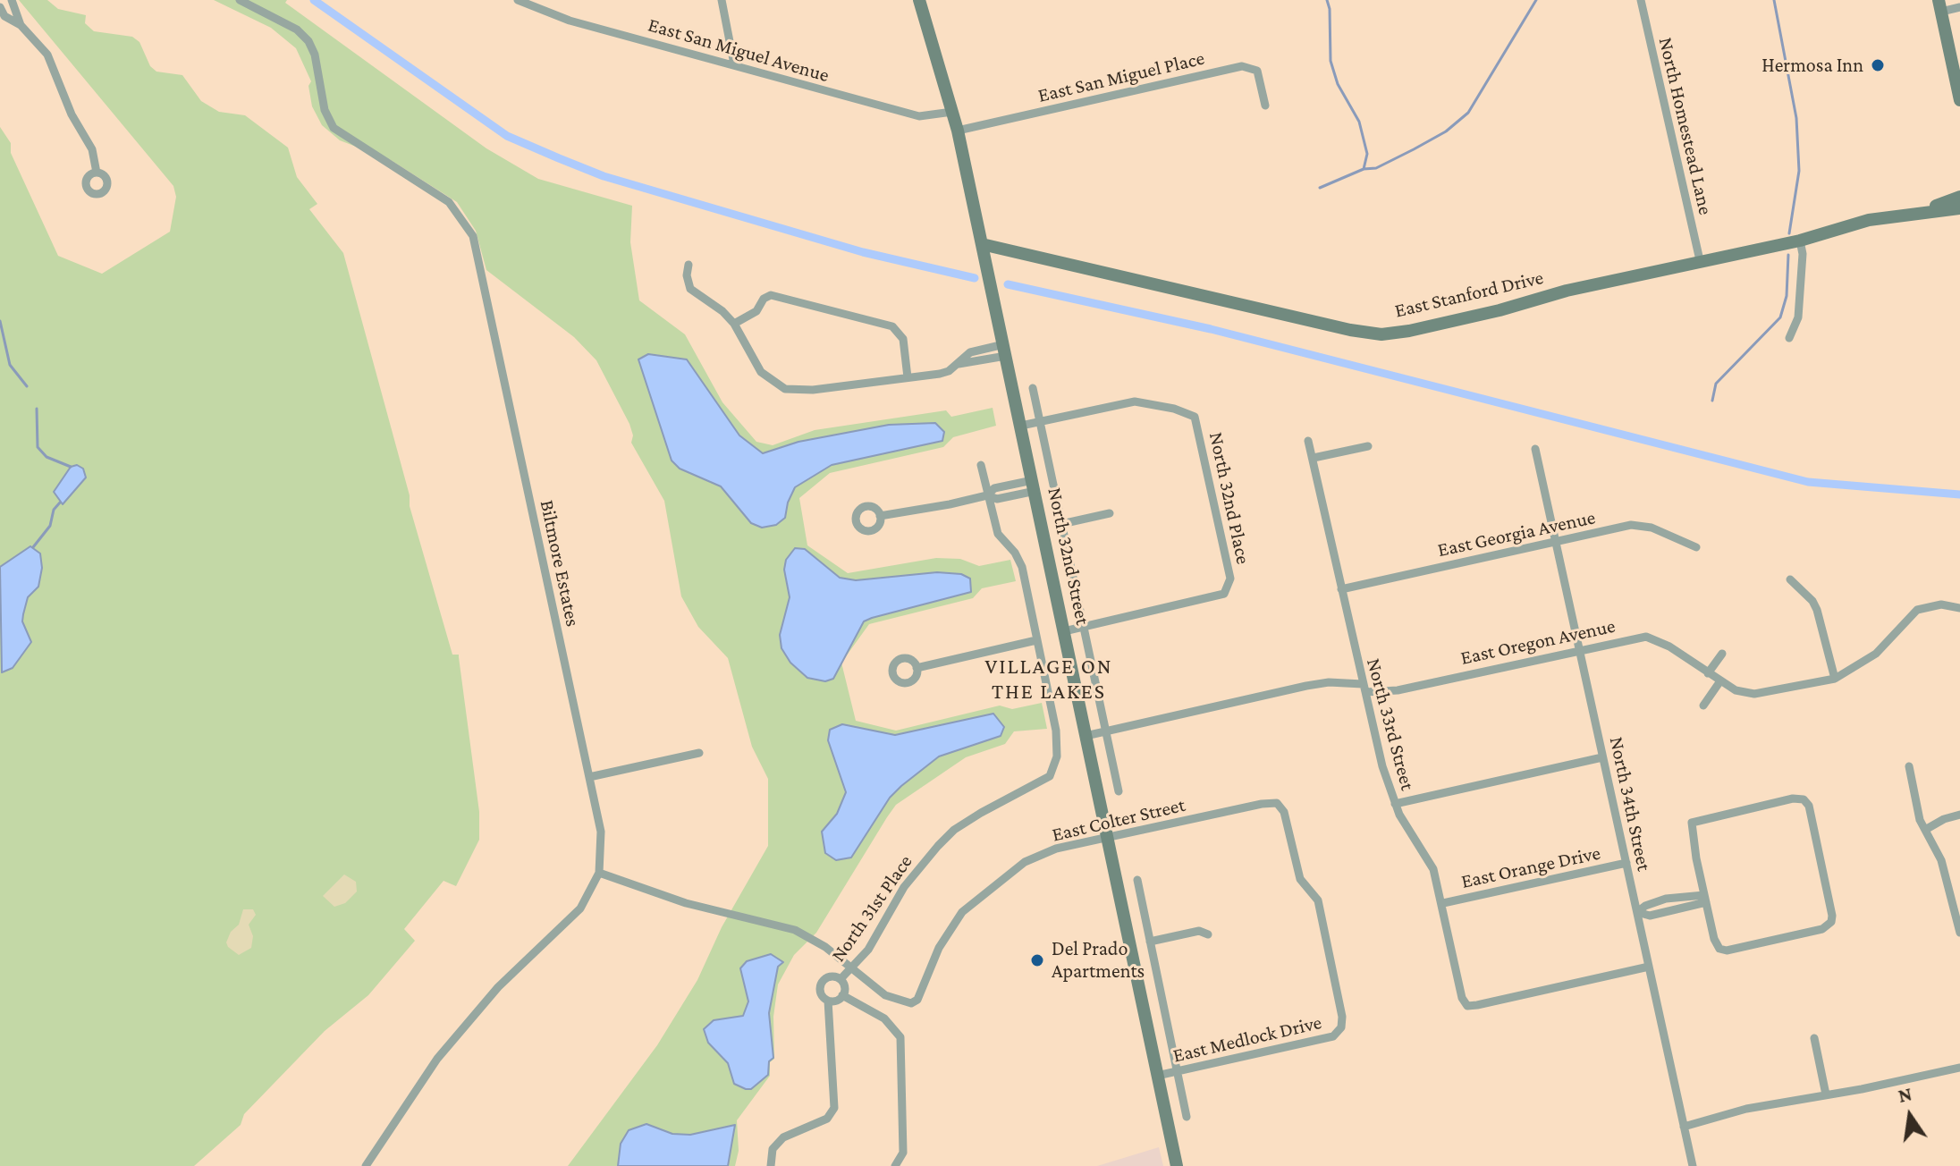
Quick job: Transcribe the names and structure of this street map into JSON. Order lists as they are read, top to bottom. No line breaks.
{"streets":{"main road":["East Stanford Drive","North 32nd Street"],"street":["East San Miguel Avenue","East San Miguel Place","North Homestead Lane","North 32nd Place","East Georgia Avenue","Biltmore Estates","East Oregon Avenue","North 33rd Street","North 34th Street","East Colter Street","East Orange Drive","North 31st Place","East Medlock Drive"]},"crossings":[["East San Miguel Avenue","North 32nd Street"],["East San Miguel Place","North 32nd Street"],["North Homestead Lane","East Stanford Drive"],["East Stanford Drive","North 32nd Street"],["North 32nd Place","North 32nd Street"],["East Georgia Avenue","North 33rd Street"],["East Georgia Avenue","North 34th Street"],["North 32nd Street","East Oregon Avenue"],["North 32nd Street","East Colter Street"],["North 32nd Street","East Medlock Drive"],["Biltmore Estates","East Colter Street"],["East Oregon Avenue","North 33rd Street"],["East Oregon Avenue","North 34th Street"],["North 33rd Street","North 34th Street"],["North 33rd Street","East Orange Drive"],["North 34th Street","East Orange Drive"],["East Colter Street","North 31st Place"],["East Colter Street","East Medlock Drive"]],"districts":["VILLAGE ON THE LAKES"],"places":["Hermosa Inn","Del Prado Apartments"],"north":"top"}
